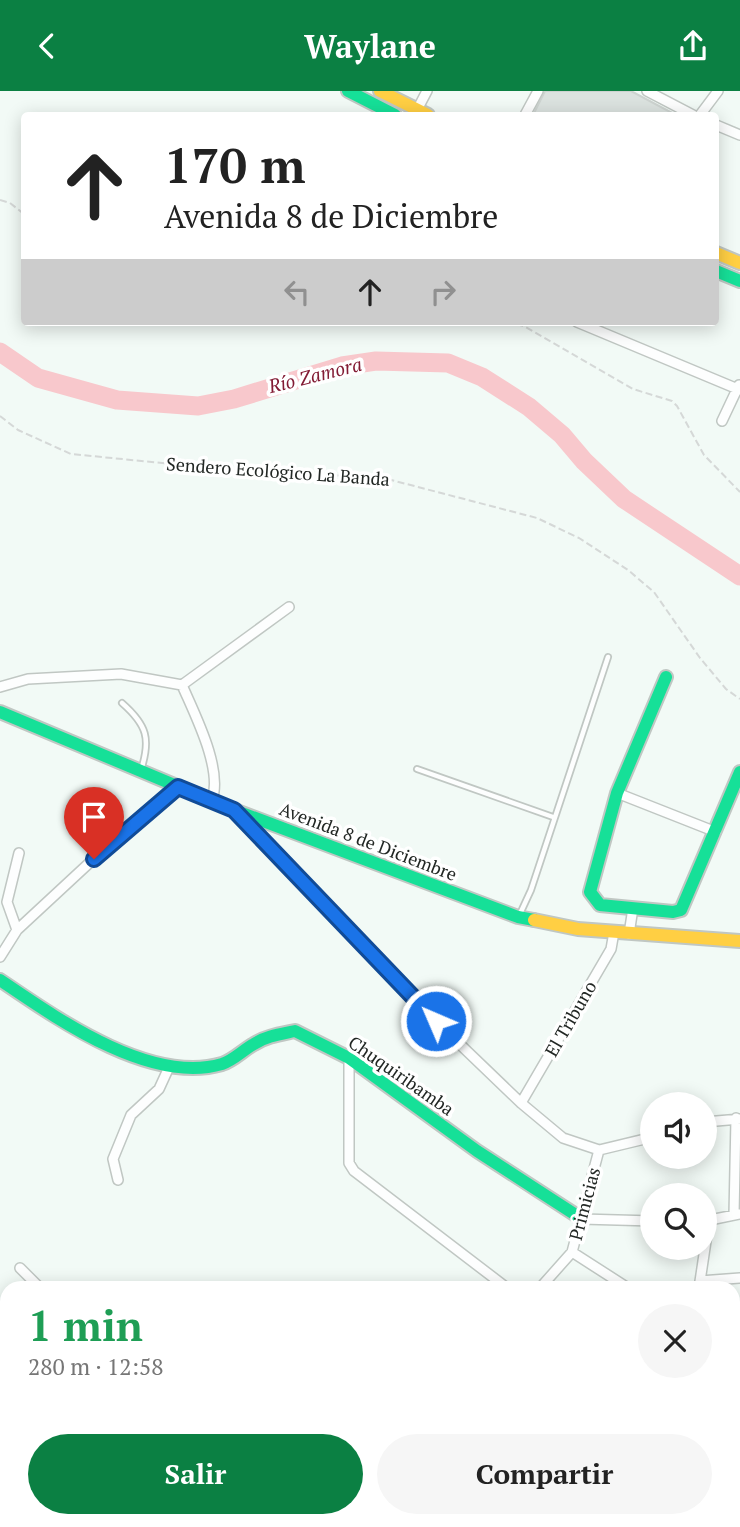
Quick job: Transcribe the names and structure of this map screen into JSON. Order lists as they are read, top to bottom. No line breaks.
{"streets":{"street":["Avenida 8 de Diciembre","El Tribuno","Chuquiribamba","Primicias"],"path":["Sendero Ecológico La Banda"]},"crossings":[["Avenida 8 de Diciembre","El Tribuno"],["Chuquiribamba","Primicias"]],"water":["Río Zamora"],"page":{"header":"Waylane","turn":["170 m","Avenida 8 de Diciembre"],"heading":["1 min","280 m · 12:58"],"buttons":["Salir","Compartir"]}}
